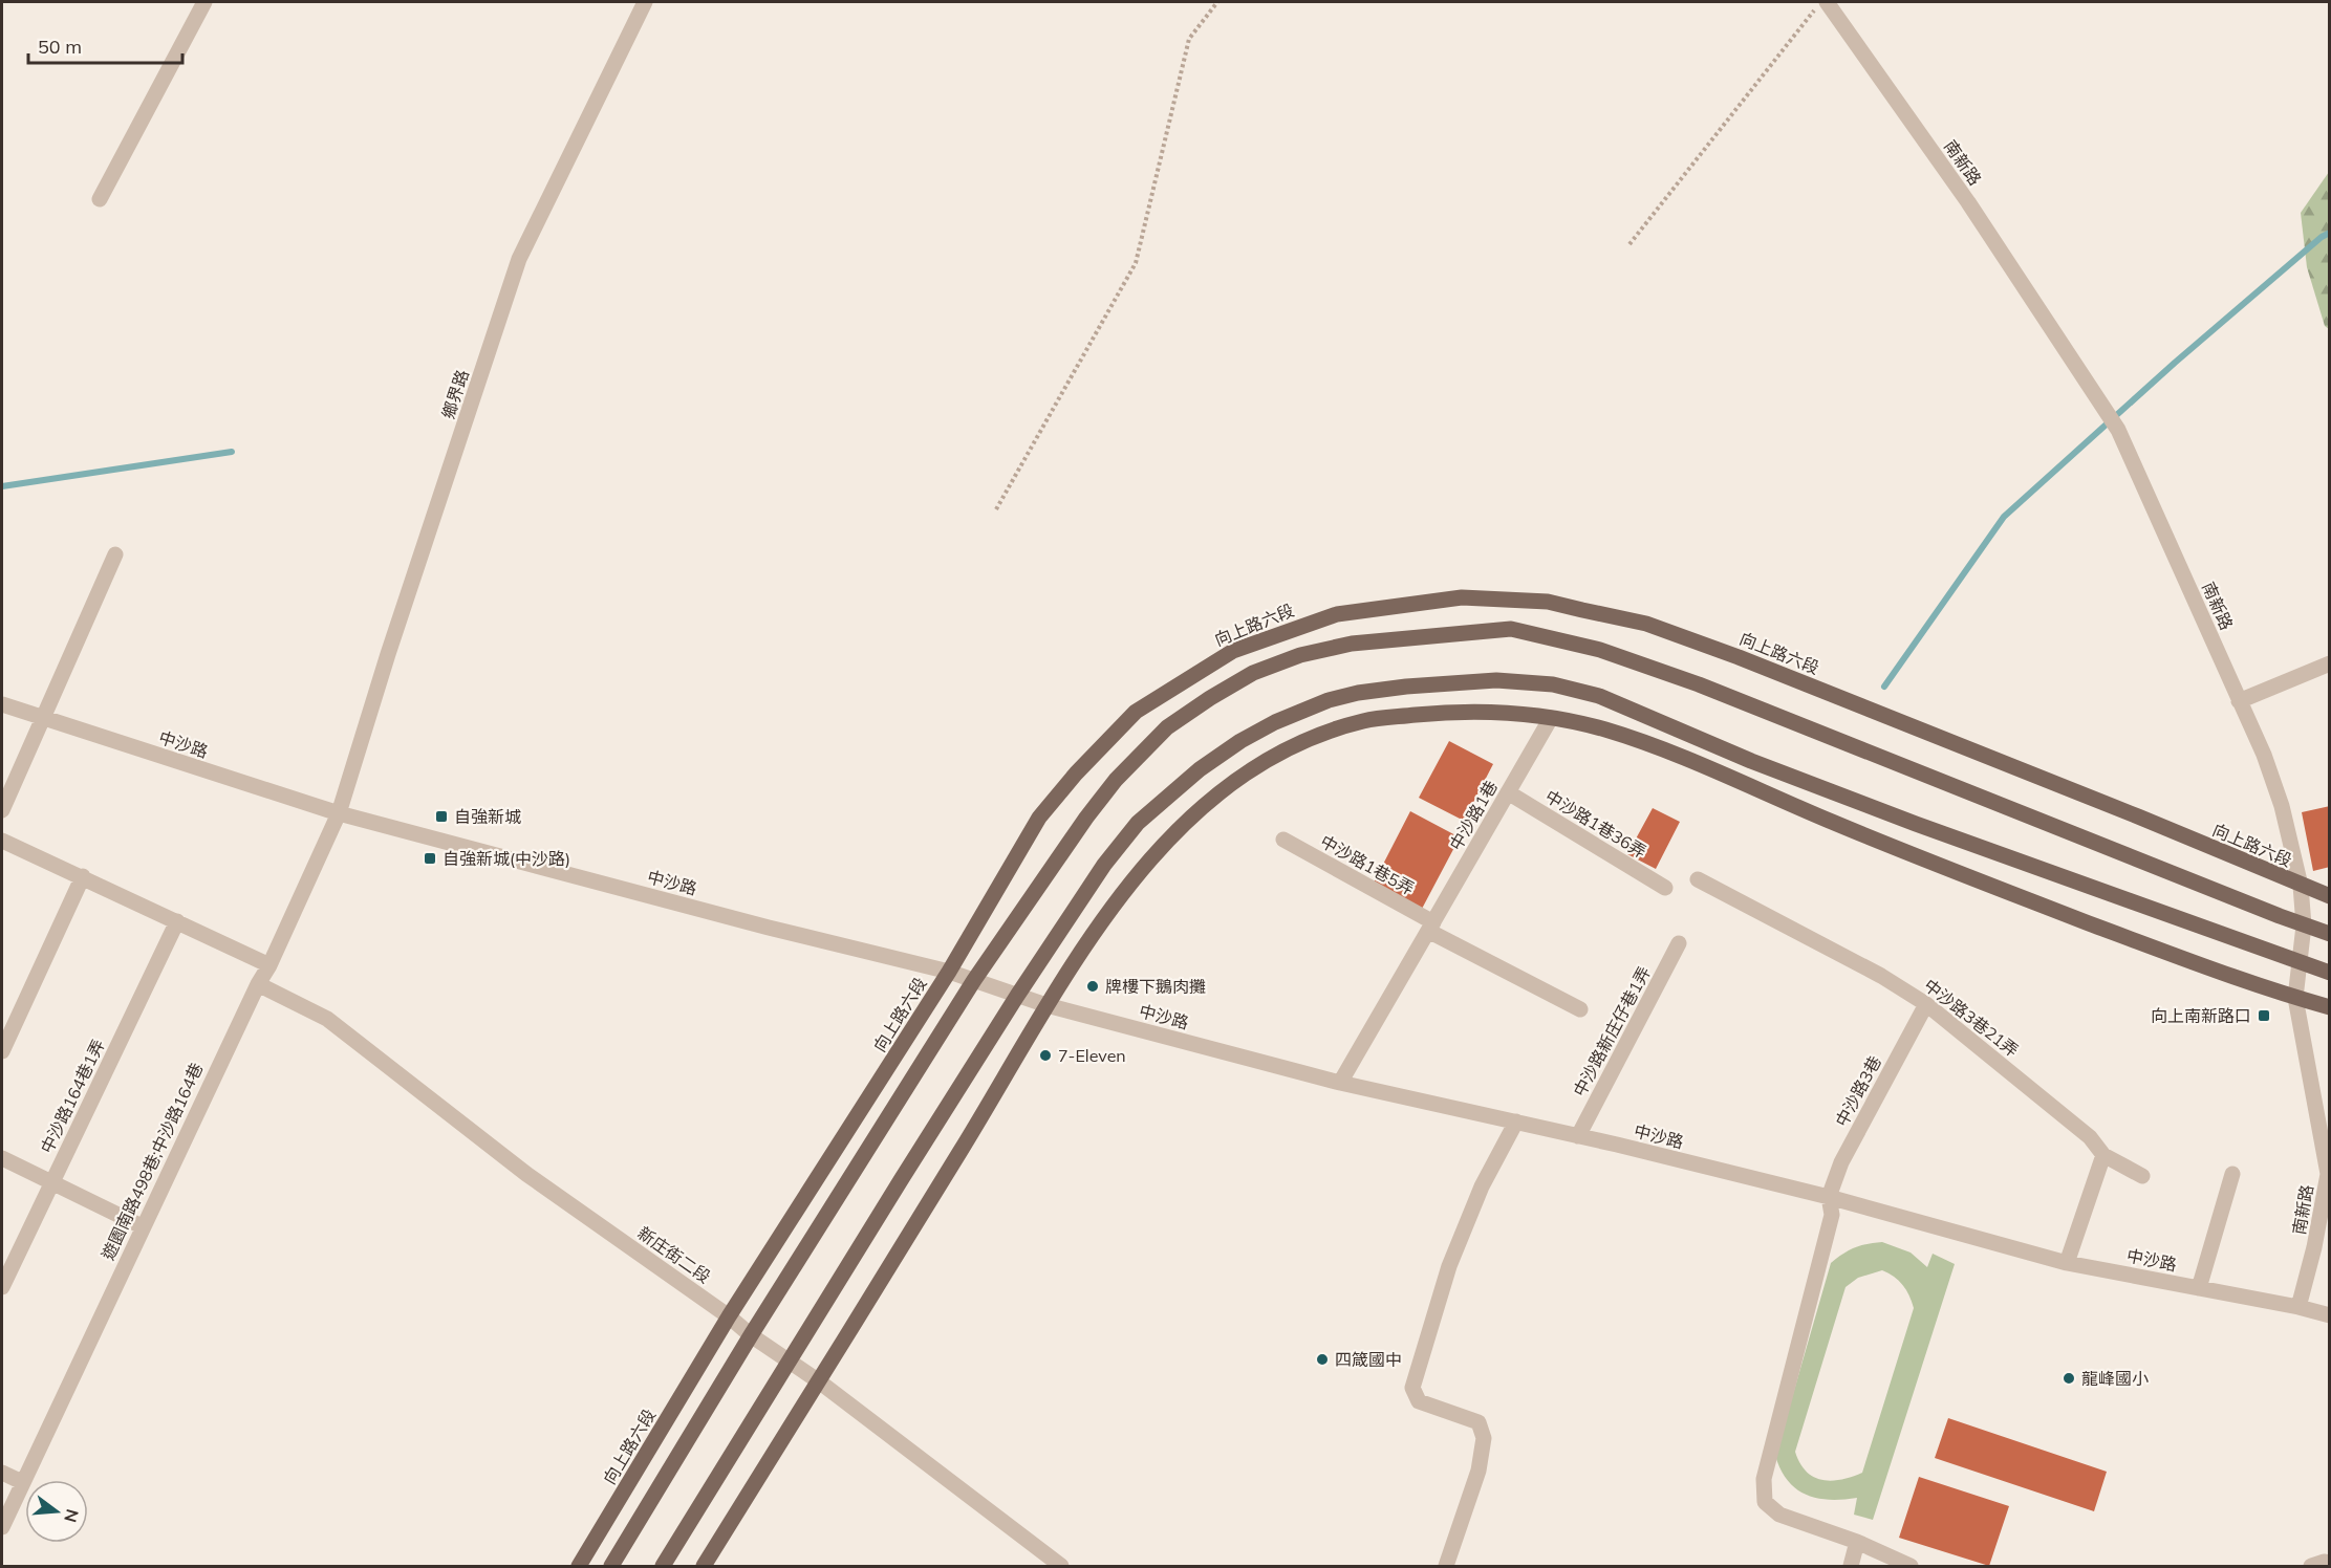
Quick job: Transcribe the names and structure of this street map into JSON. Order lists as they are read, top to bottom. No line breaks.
{"streets":{"main road":["向上路六段"],"street":["南新路","鄉界路","中沙路","中沙路1巷","中沙路1巷36弄","中沙路1巷5弄","中沙路3巷21弄","中沙路新庄仔巷1弄","中沙路3巷","中沙路164巷1弄","遊園南路498巷;中沙路164巷","新庄街二段"]},"crossings":[["南新路","向上路六段"],["南新路","中沙路"],["鄉界路","中沙路"],["鄉界路","遊園南路498巷;中沙路164巷"],["向上路六段","中沙路"],["向上路六段","新庄街二段"],["中沙路","中沙路1巷"],["中沙路","中沙路新庄仔巷1弄"],["中沙路","中沙路3巷"],["中沙路","遊園南路498巷;中沙路164巷"],["中沙路1巷","中沙路1巷36弄"],["中沙路1巷","中沙路1巷5弄"],["中沙路3巷21弄","中沙路3巷"],["遊園南路498巷;中沙路164巷","新庄街二段"]],"places":{"transit":["自強新城","自強新城(中沙路)","向上南新路口"],"other":["牌樓下鵝肉攤","7-Eleven","四箴國中","龍峰國小"]},"scale_bar":"50 m","north":"right"}
